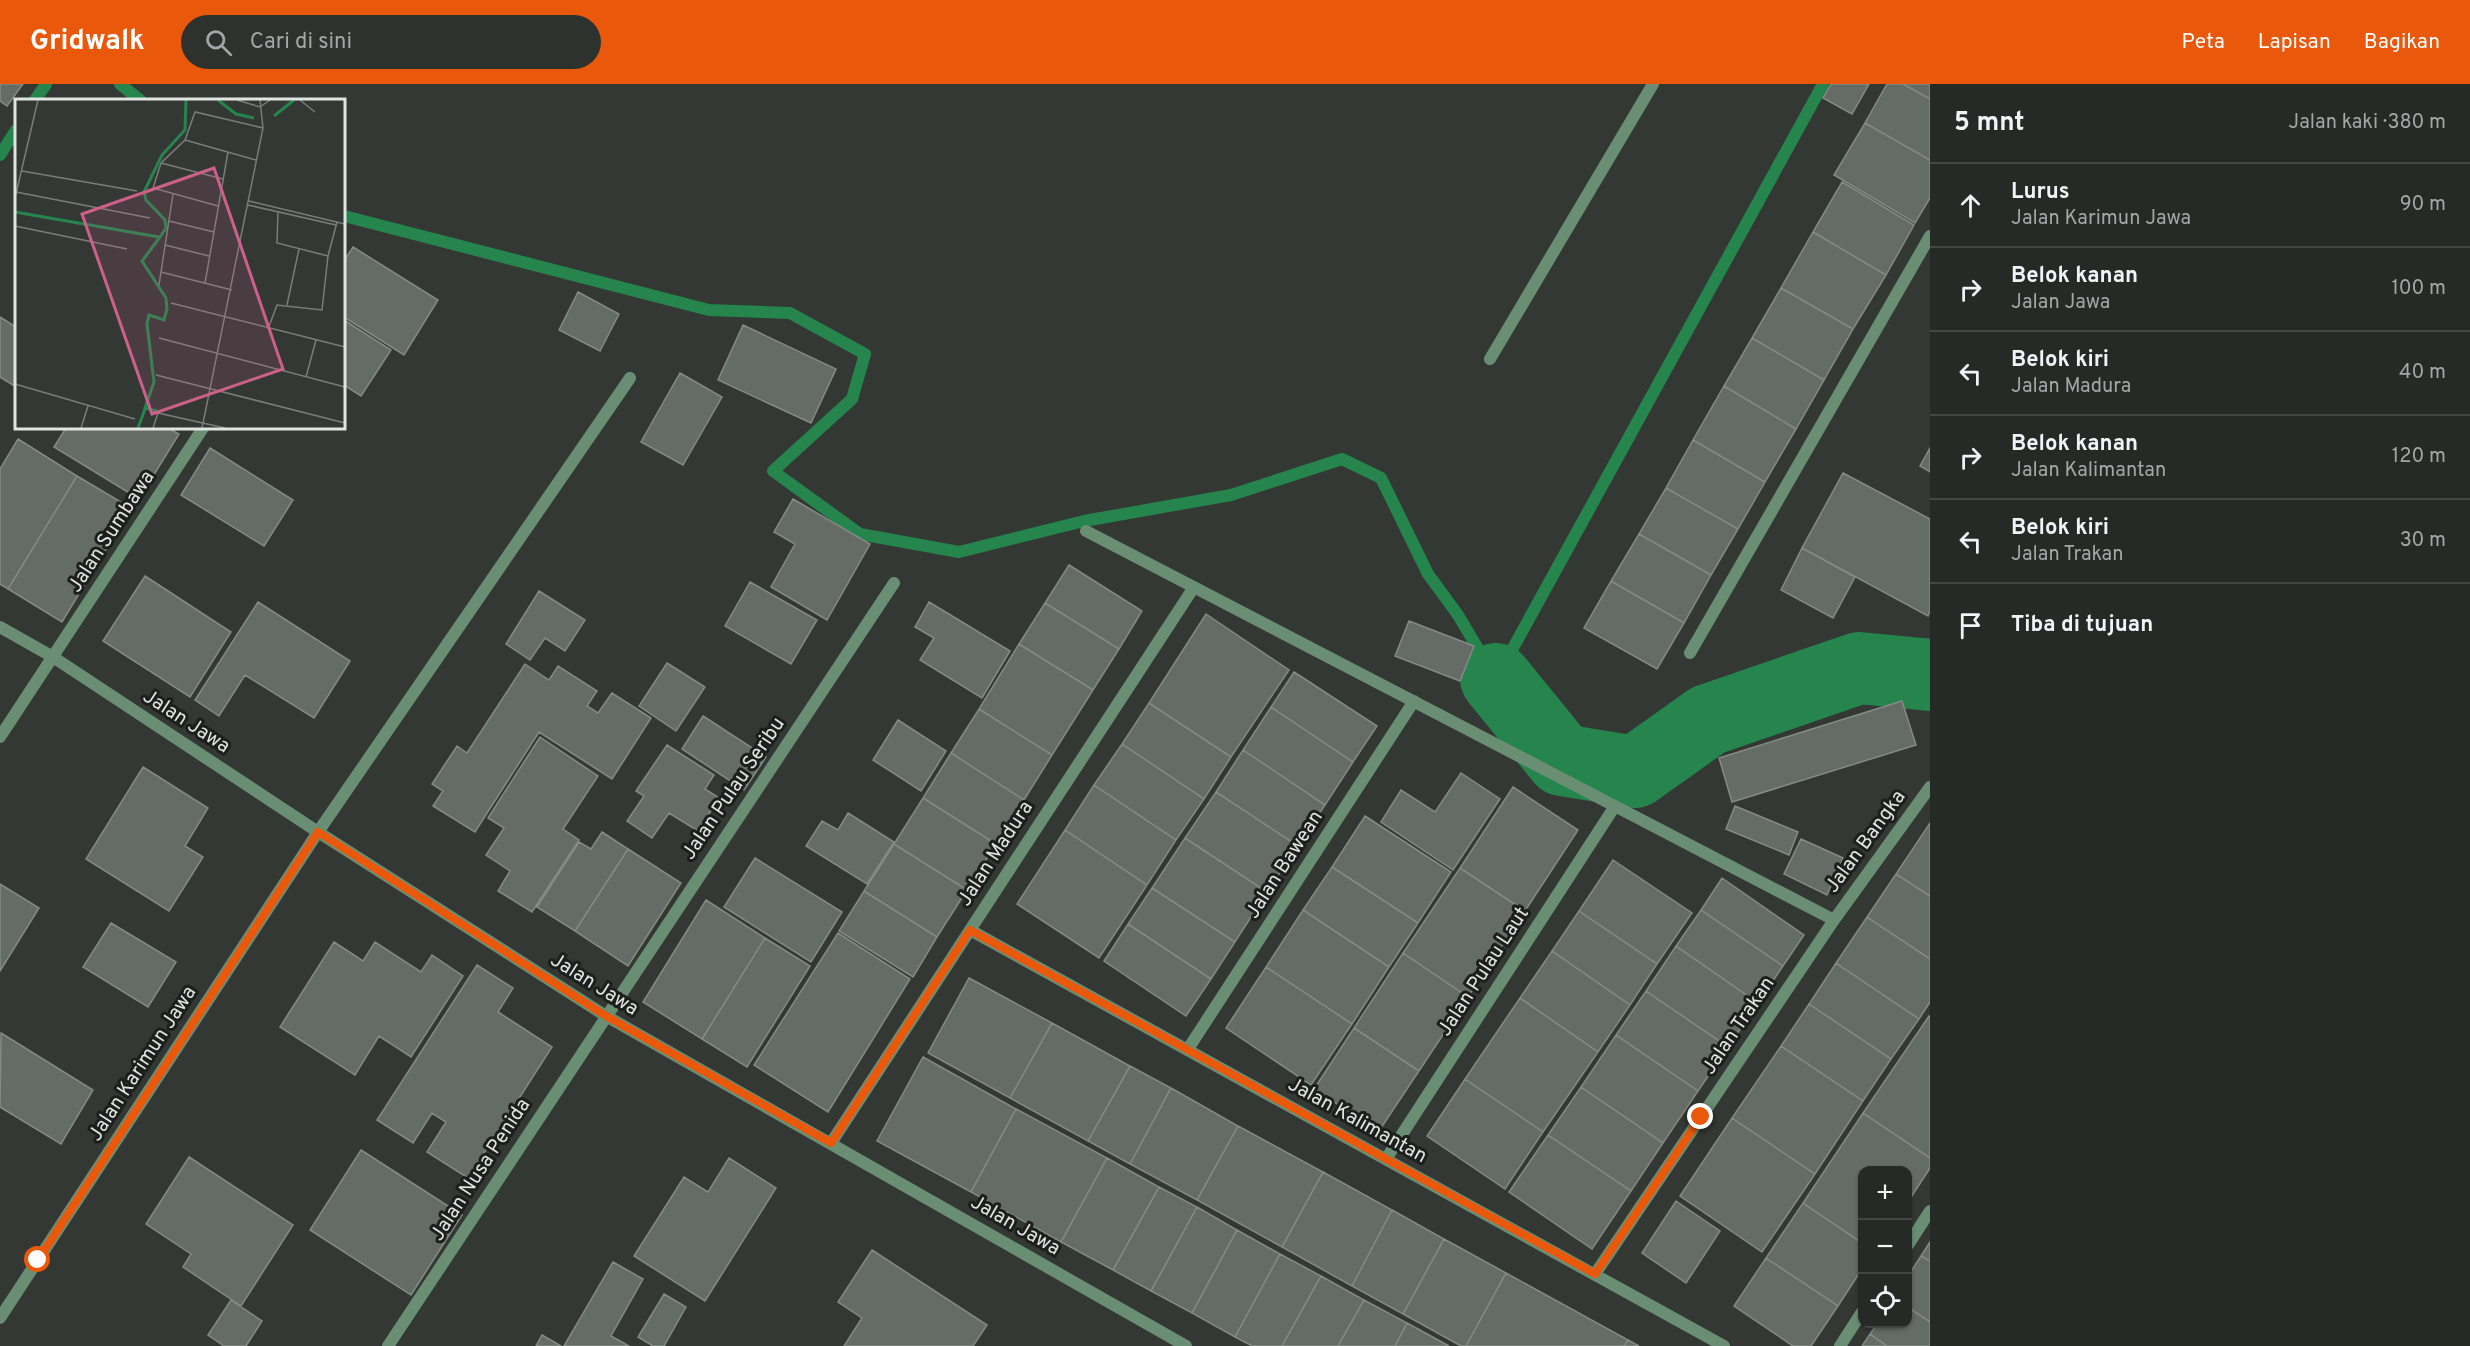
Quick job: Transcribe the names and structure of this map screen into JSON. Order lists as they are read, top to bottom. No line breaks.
{"streets":{"street":["Jalan Sumbawa","Jalan Jawa","Jalan Pulau Seribu","Jalan Bangka","Jalan Madura","Jalan Bawean","Jalan Pulau Laut","Jalan Trakan","Jalan Karimun Jawa","Jalan Kalimantan","Jalan Nusa Penida"]},"crossings":[["Jalan Sumbawa","Jalan Jawa"],["Jalan Jawa","Jalan Pulau Seribu"],["Jalan Jawa","Jalan Madura"],["Jalan Jawa","Jalan Karimun Jawa"],["Jalan Jawa","Jalan Nusa Penida"],["Jalan Pulau Seribu","Jalan Nusa Penida"],["Jalan Bangka","Jalan Trakan"],["Jalan Madura","Jalan Kalimantan"],["Jalan Bawean","Jalan Kalimantan"],["Jalan Pulau Laut","Jalan Kalimantan"],["Jalan Trakan","Jalan Kalimantan"]],"page":{"header":"Gridwalk","search":"Cari di sini","nav":["Peta","Lapisan","Bagikan"],"heading":["5 mnt","Jalan kaki · 380 m"],"list":[["Lurus","Jalan Karimun Jawa","90 m"],["Belok kanan","Jalan Jawa","100 m"],["Belok kiri","Jalan Madura","40 m"],["Belok kanan","Jalan Kalimantan","120 m"],["Belok kiri","Jalan Trakan","30 m"],"Tiba di tujuan"],"map_buttons":["+","−"]}}
